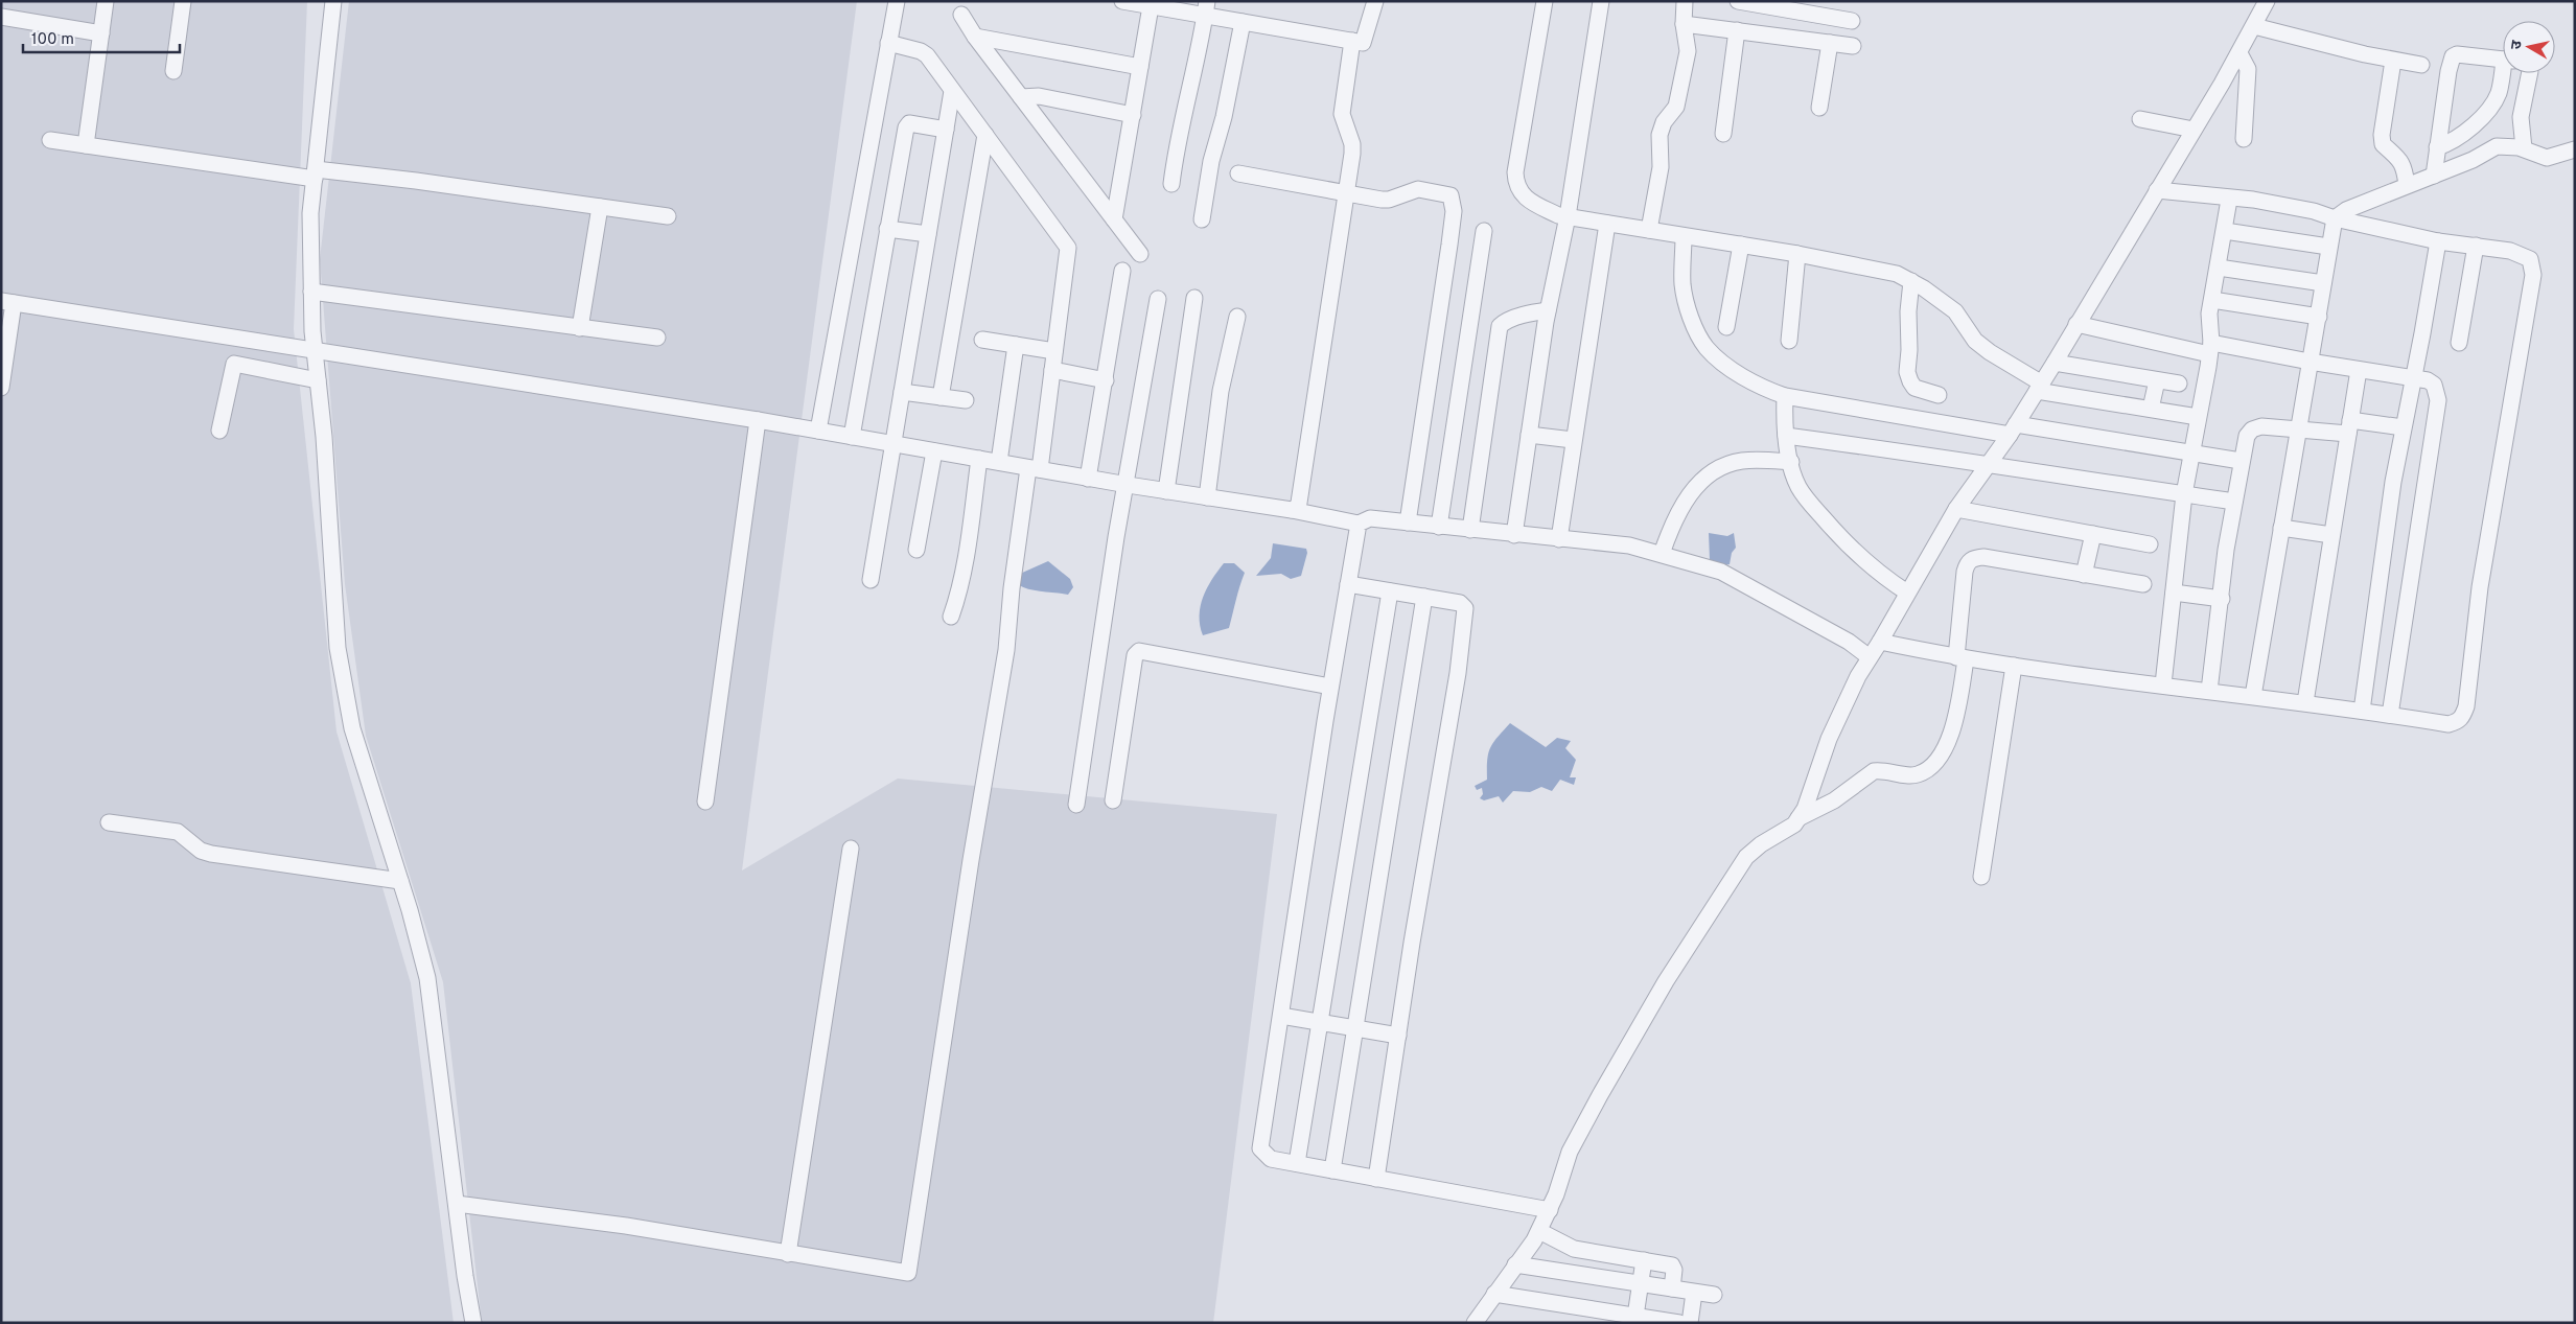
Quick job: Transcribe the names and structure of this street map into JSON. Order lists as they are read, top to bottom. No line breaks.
{"scale_bar":"100 m","north":"left"}
